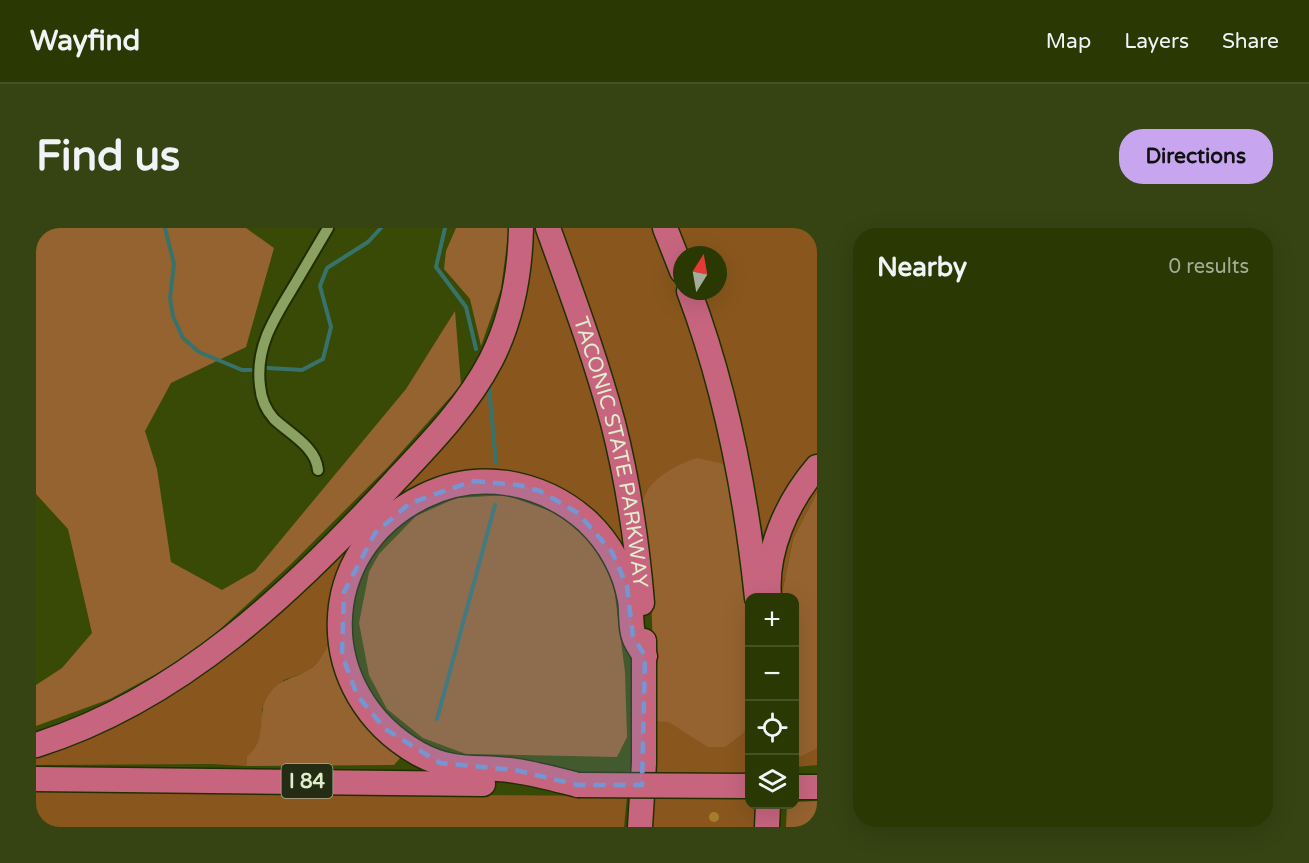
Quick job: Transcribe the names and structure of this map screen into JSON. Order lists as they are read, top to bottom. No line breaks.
{"streets":{"highway":["TACONIC STATE PARKWAY","I 84"]},"north":"top","page":{"header":"Wayfind","nav":["Map","Layers","Share"],"buttons":"Directions","title":"Find us","heading":["Nearby","0 results"],"map_buttons":["+","−"]}}
